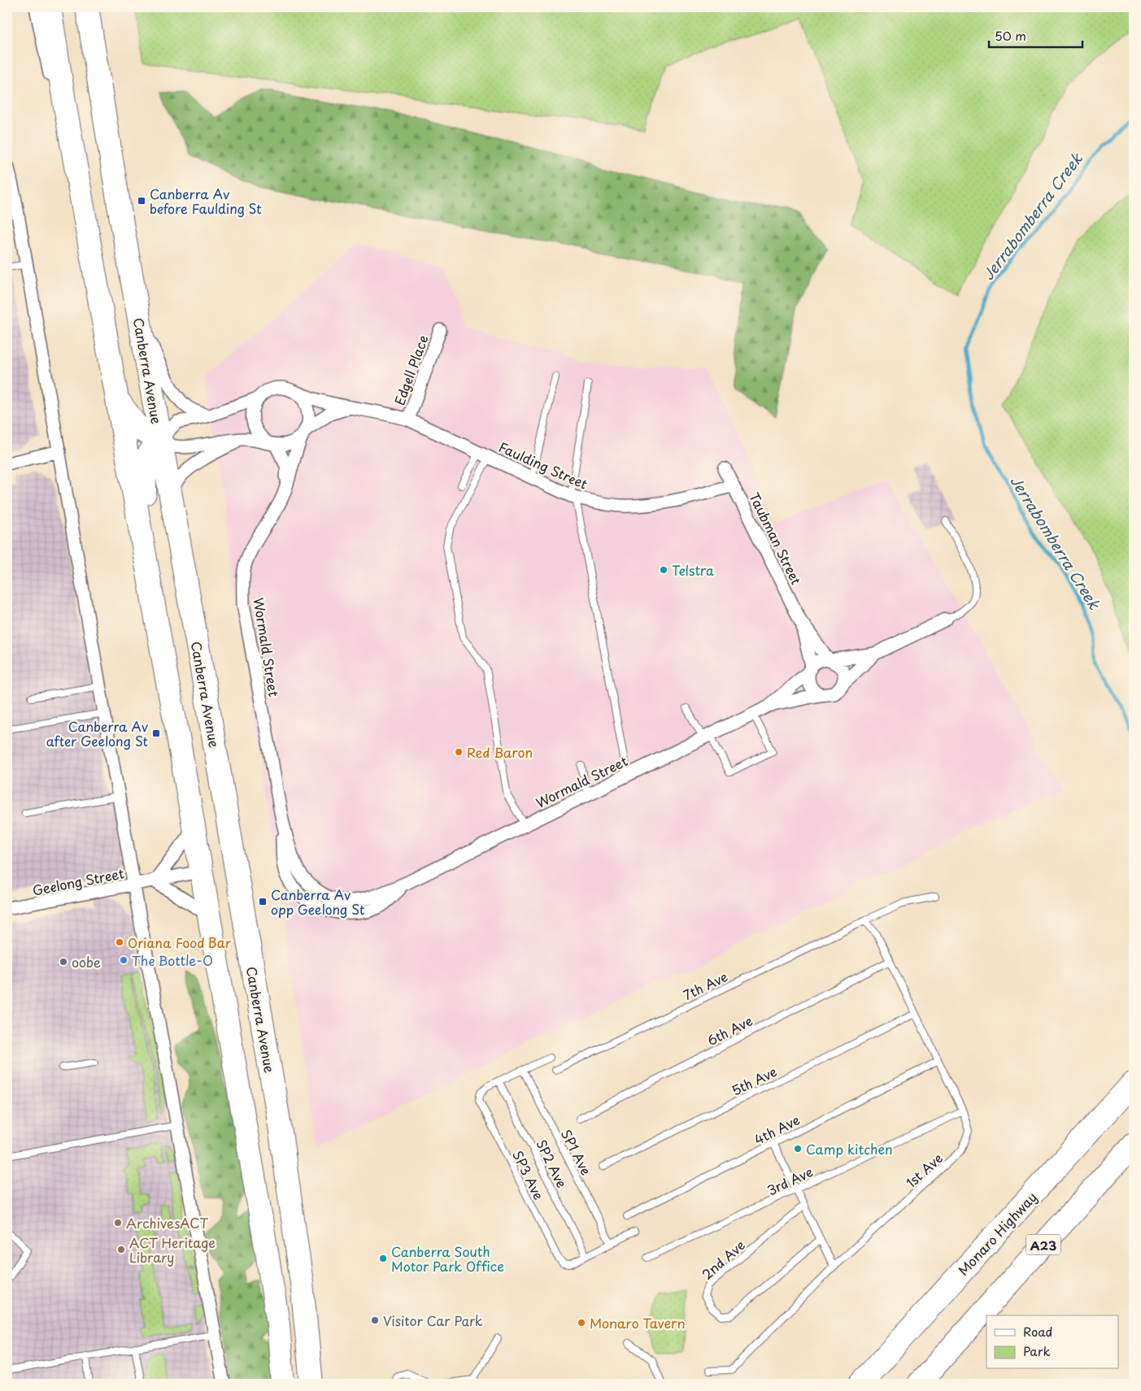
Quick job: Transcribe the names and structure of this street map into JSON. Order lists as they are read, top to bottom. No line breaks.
{"streets":{"highway":["Canberra Avenue","Monaro Highway","A23"],"street":["Edgell Place","Faulding Street","Taubman Street","Wormald Street","Geelong Street"],"lane":["7th Ave","6th Ave","5th Ave","4th Ave","SP1 Ave","SP2 Ave","1st Ave","SP3 Ave","3rd Ave","2nd Ave"]},"crossings":[["Edgell Place","Faulding Street"],["Faulding Street","Taubman Street"],["Faulding Street","Wormald Street"],["Taubman Street","Wormald Street"],["7th Ave","1st Ave"],["6th Ave","1st Ave"],["5th Ave","1st Ave"],["4th Ave","1st Ave"],["SP1 Ave","SP3 Ave"],["SP2 Ave","SP3 Ave"],["1st Ave","3rd Ave"]],"water":["Jerrabomberra Creek"],"places":{"transit":["Canberra Av before Faulding St","Canberra Av after Geelong St","Canberra Av opp Geelong St"],"other":["Telstra","Red Baron","Oriana Food Bar","The Bottle-O","oobe","Camp kitchen","ArchivesACT","ACT Heritage Library","Canberra South Motor Park Office","Visitor Car Park","Monaro Tavern"]},"legend":["Road","Park"],"scale_bar":"50 m"}
